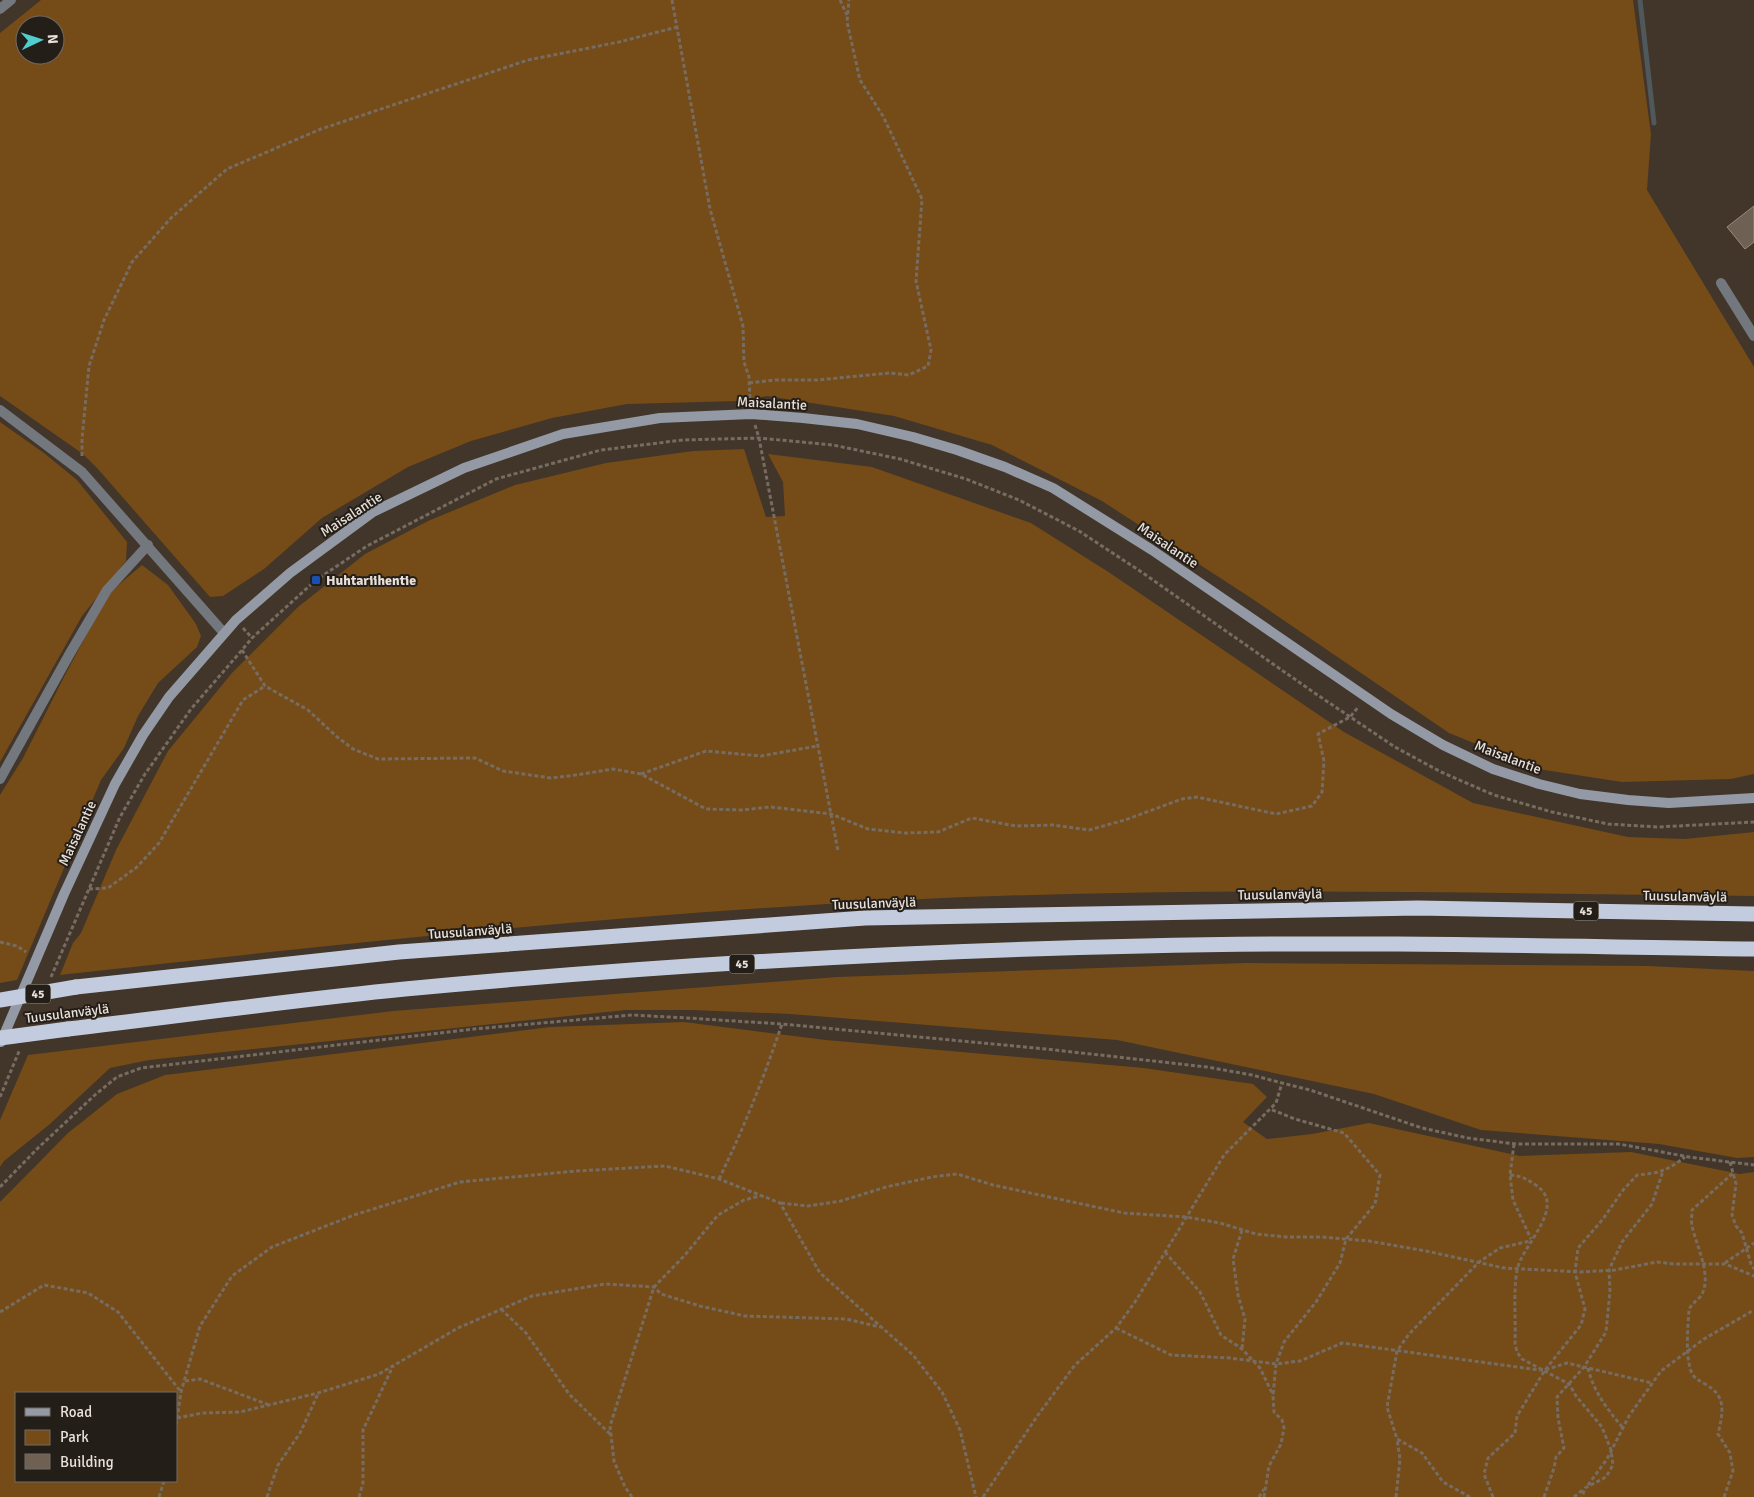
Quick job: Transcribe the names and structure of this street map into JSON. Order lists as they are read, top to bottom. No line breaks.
{"streets":{"highway":["Tuusulanväylä","45"],"main road":["Maisalantie"]},"places":{"transit":["Huhtariihentie"]},"legend":["Road","Park","Building"],"north":"right"}
